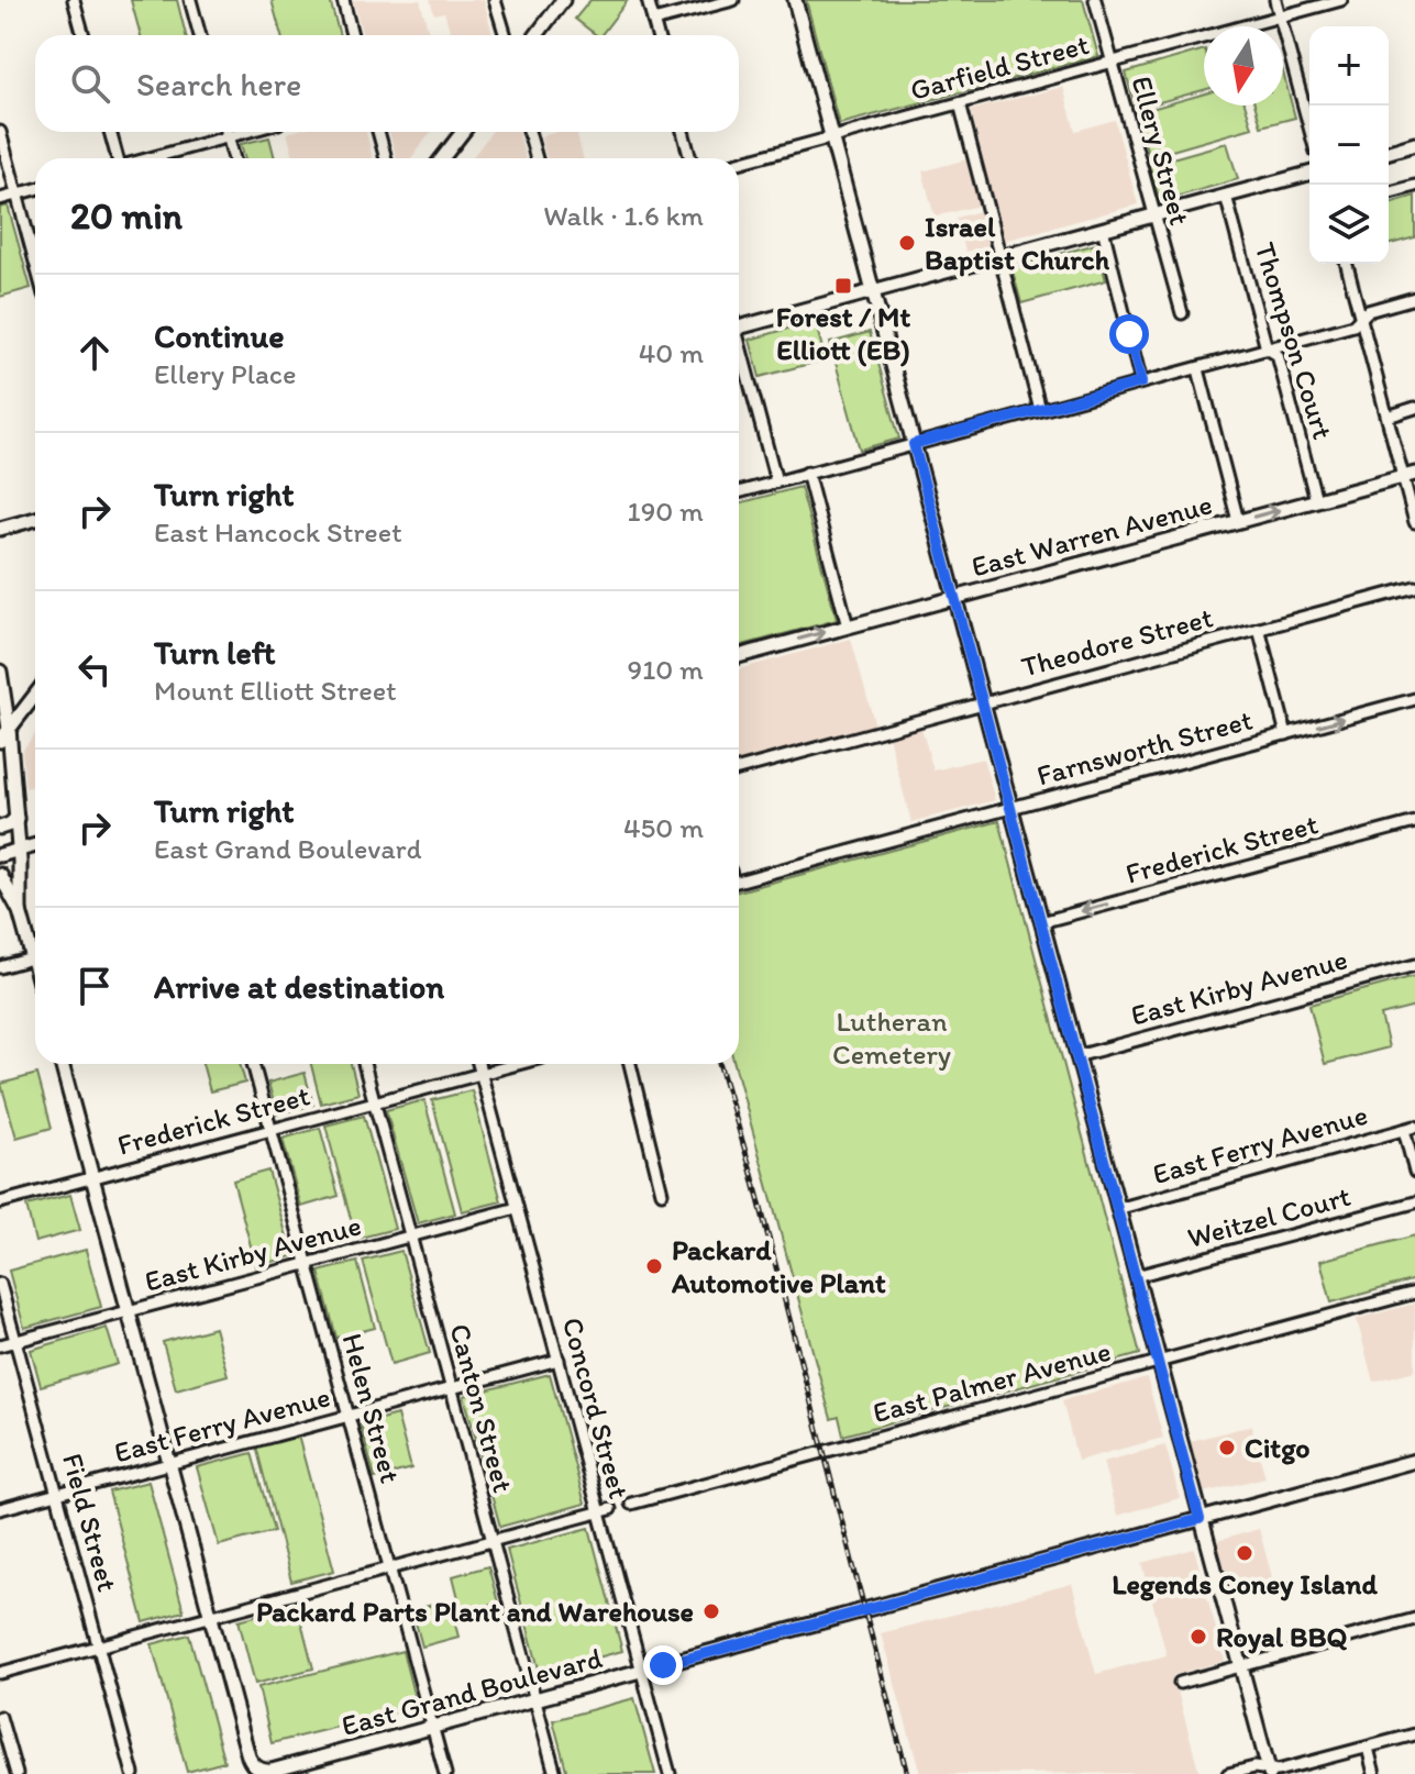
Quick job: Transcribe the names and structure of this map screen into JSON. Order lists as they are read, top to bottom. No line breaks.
{"streets":{"main road":["East Warren Avenue","East Grand Boulevard"],"street":["Garfield Street","Ellery Street","Thompson Court","Theodore Street","Farnsworth Street","Frederick Street","East Kirby Avenue","East Ferry Avenue","Weitzel Court","East Palmer Avenue","Helen Street","Canton Street","Concord Street","Field Street"]},"crossings":[["Garfield Street","Ellery Street"],["Thompson Court","East Warren Avenue"],["Frederick Street","Helen Street"],["Frederick Street","Canton Street"],["Frederick Street","Concord Street"],["Frederick Street","East Grand Boulevard"],["East Kirby Avenue","Helen Street"],["East Kirby Avenue","Canton Street"],["East Kirby Avenue","Concord Street"],["East Kirby Avenue","Field Street"],["East Kirby Avenue","East Grand Boulevard"],["East Ferry Avenue","Helen Street"],["East Ferry Avenue","Canton Street"],["East Ferry Avenue","Concord Street"],["East Ferry Avenue","Field Street"],["East Ferry Avenue","East Grand Boulevard"],["Helen Street","East Grand Boulevard"],["Canton Street","East Grand Boulevard"],["Concord Street","East Grand Boulevard"]],"one_way":["Frederick Street"],"parks":["Lutheran Cemetery"],"places":{"other":["Israel Baptist Church","Packard Automotive Plant","Citgo","Legends Coney Island","Packard Parts Plant and Warehouse","Royal BBQ"],"transit":["Forest / Mt Elliott (EB)"]},"north":"bottom","page":{"map_buttons":["+","−"],"search":"Search here","heading":["20 min","Walk · 1.6 km"],"list":[["Continue","Ellery Place","40 m"],["Turn right","East Hancock Street","190 m"],["Turn left","Mount Elliott Street","910 m"],["Turn right","East Grand Boulevard","450 m"],"Arrive at destination"]}}
